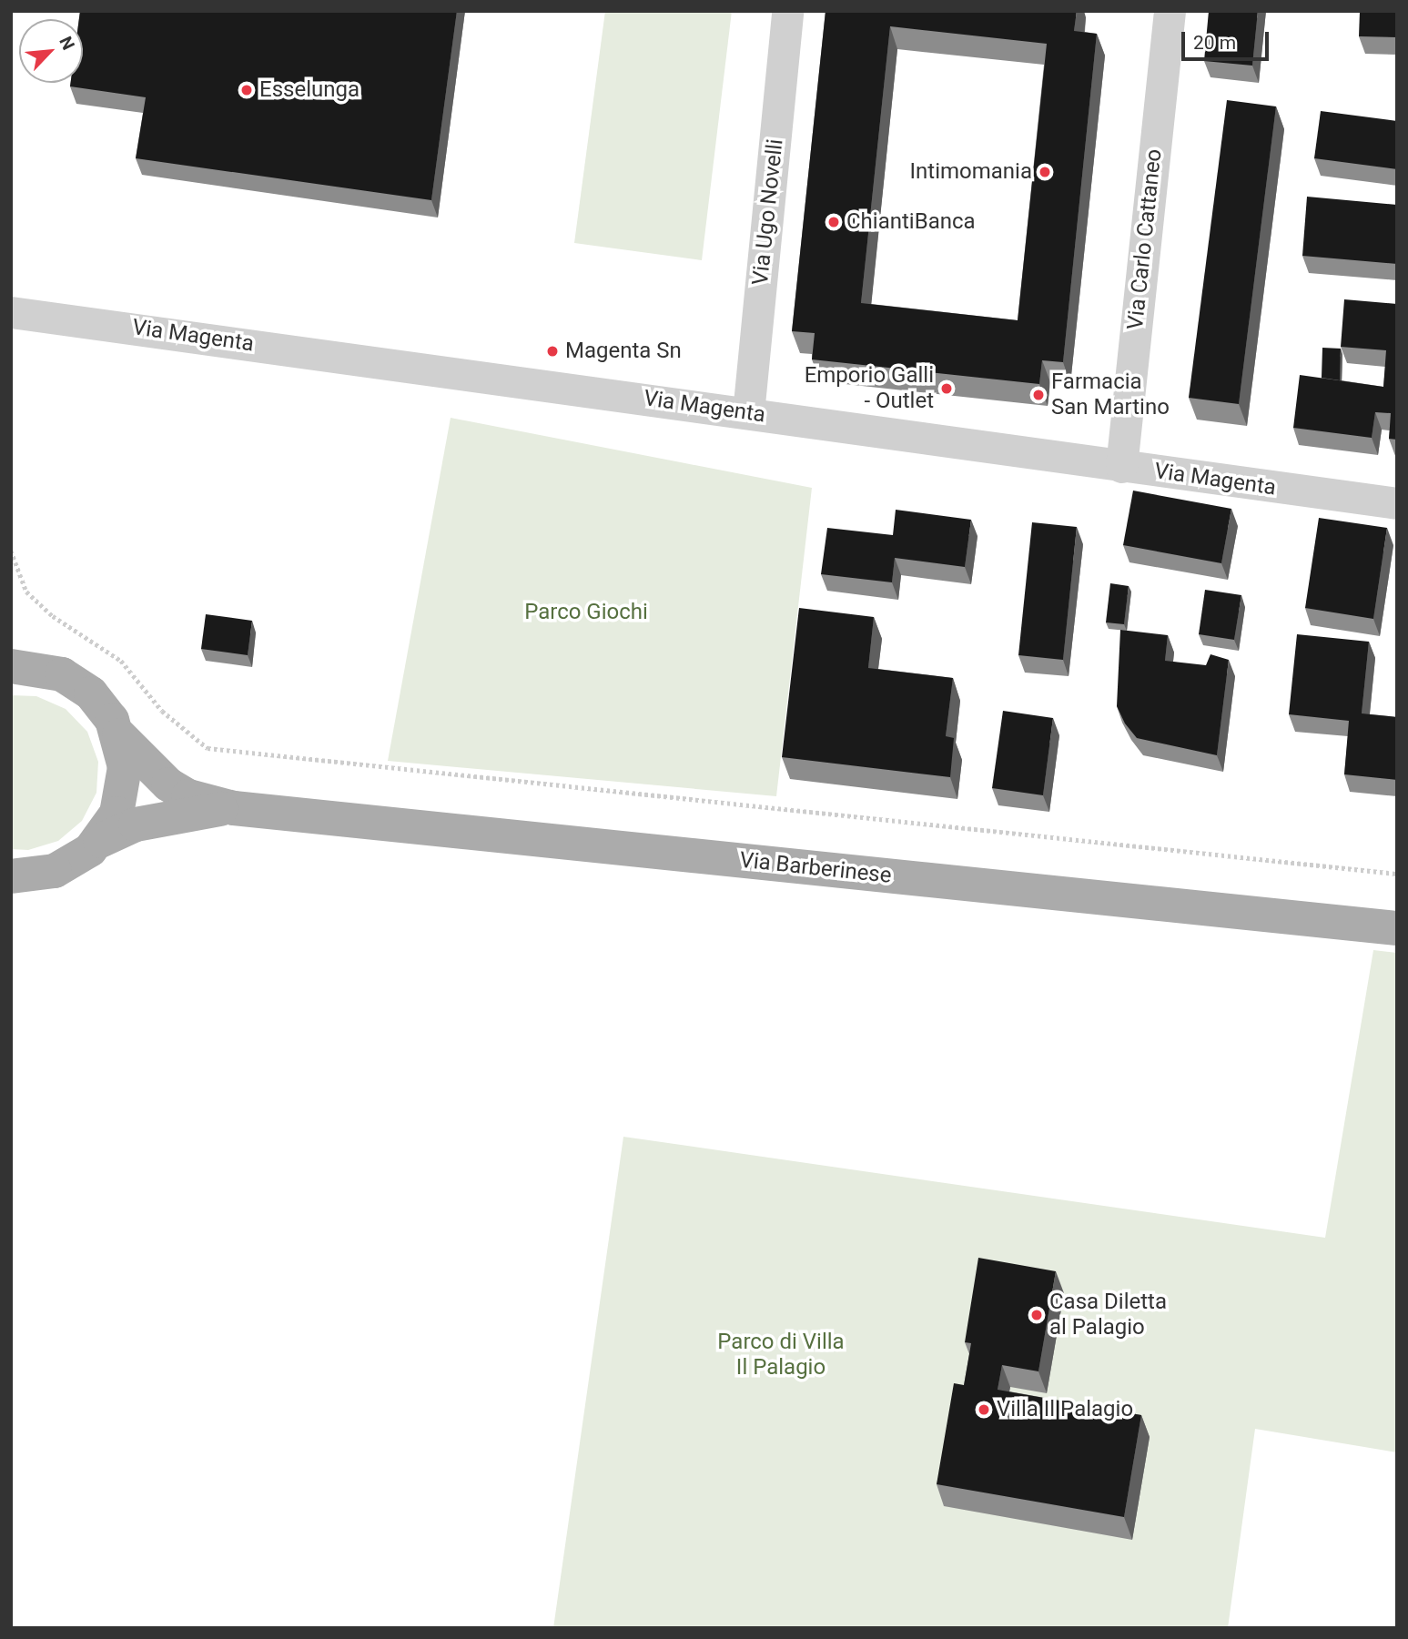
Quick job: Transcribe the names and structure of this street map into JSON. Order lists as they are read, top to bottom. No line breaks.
{"streets":{"main road":["Via Barberinese"],"street":["Via Ugo Novelli","Via Carlo Cattaneo","Via Magenta"]},"crossings":[["Via Ugo Novelli","Via Magenta"],["Via Carlo Cattaneo","Via Magenta"]],"parks":["Parco Giochi","Parco di Villa Il Palagio"],"places":["Esselunga","Intimomania","ChiantiBanca","Magenta Sn","Emporio Galli - Outlet","Farmacia San Martino","Casa Diletta al Palagio","Villa Il Palagio"],"scale_bar":"20 m","north":"top right"}
